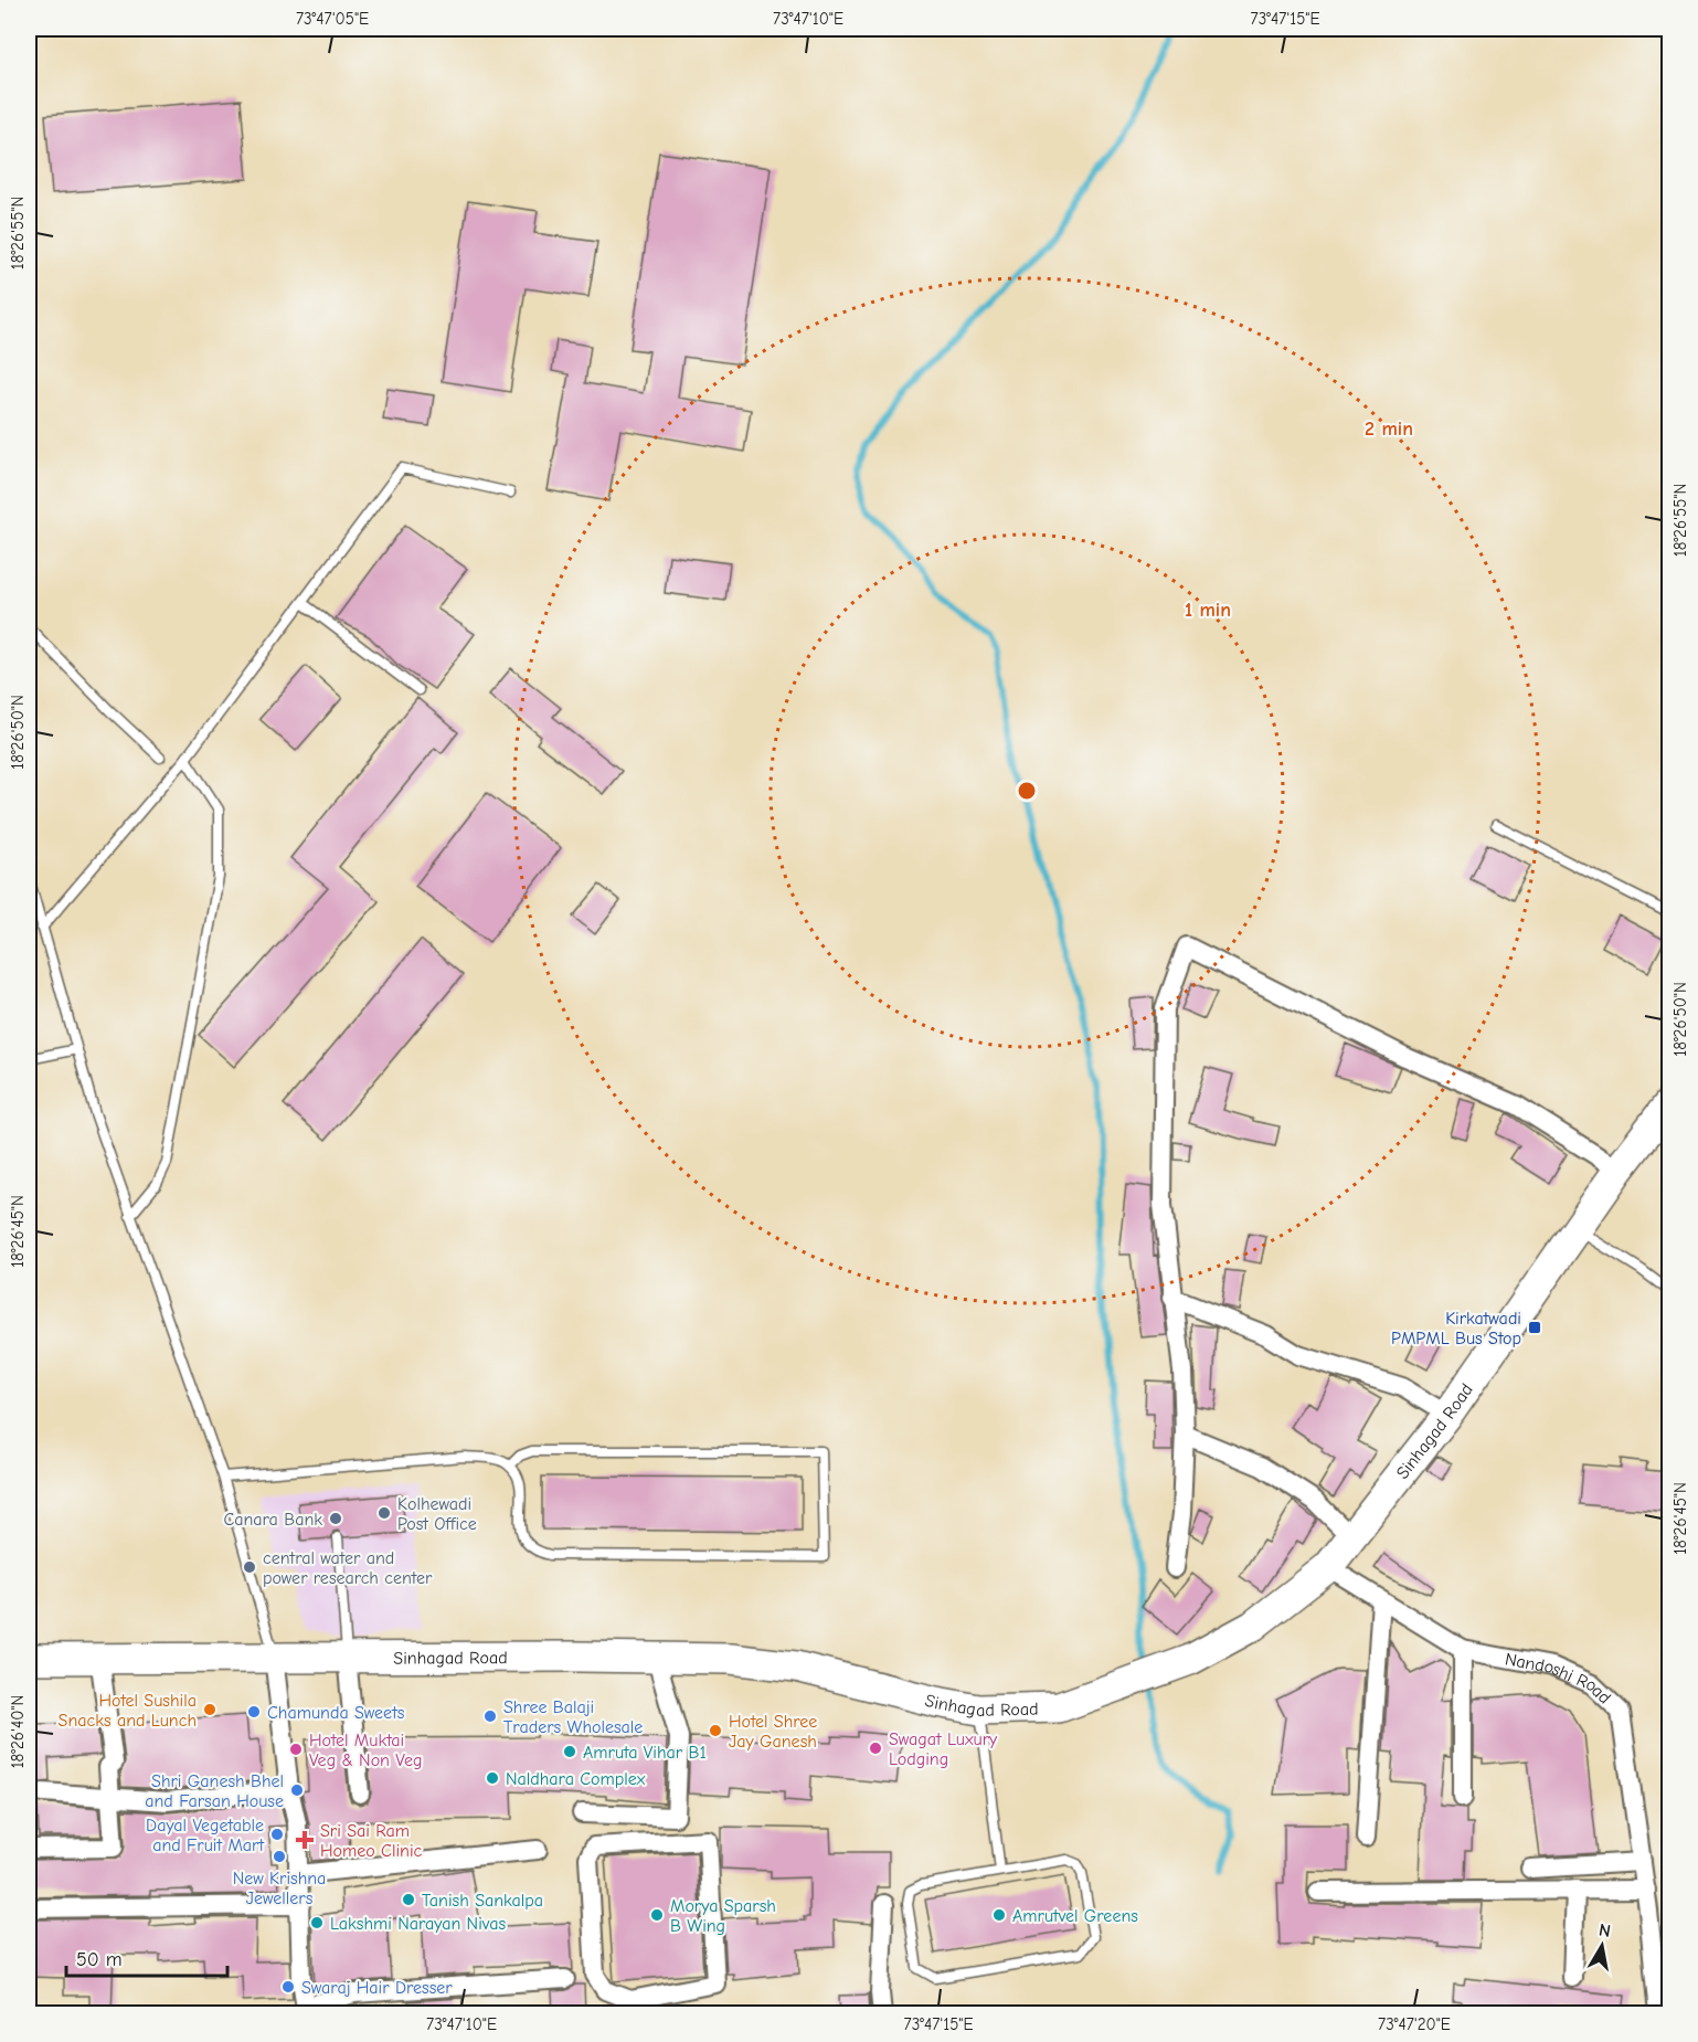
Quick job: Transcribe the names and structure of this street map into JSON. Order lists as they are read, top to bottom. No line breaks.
{"streets":{"main road":["Sinhagad Road"],"street":["Nandoshi Road"]},"crossings":[["Sinhagad Road","Nandoshi Road"]],"places":{"transit":["Kirkatwadi PMPML Bus Stop"],"other":["Kolhewadi Post Office","Canara Bank","central water and power research center","Hotel Sushila Snacks and Lunch","Chamunda Sweets","Shree Balaji Traders Wholesale","Hotel Shree Jay Ganesh","Swagat Luxury Lodging","Hotel Muktai Veg & Non Veg","Amruta Vihar B1","Naldhara Complex","Shri Ganesh Bhel and Farsan House","Dayal Vegetable and Fruit Mart","New Krishna Jewellers","Tanish Sankalpa","Morya Sparsh B Wing","Amrutvel Greens","Lakshmi Narayan Nivas","Swaraj Hair Dresser"],"health":["Sri Sai Ram Homeo Clinic"]},"scale_bar":"50 m","north":"top","coordinates":["73°47'05\"E","73°47'10\"E","73°47'15\"E","18°26'55\"N","18°26'50\"N","18°26'45\"N","18°26'40\"N","73°47'20\"E"],"rings":["2 min","1 min"]}
